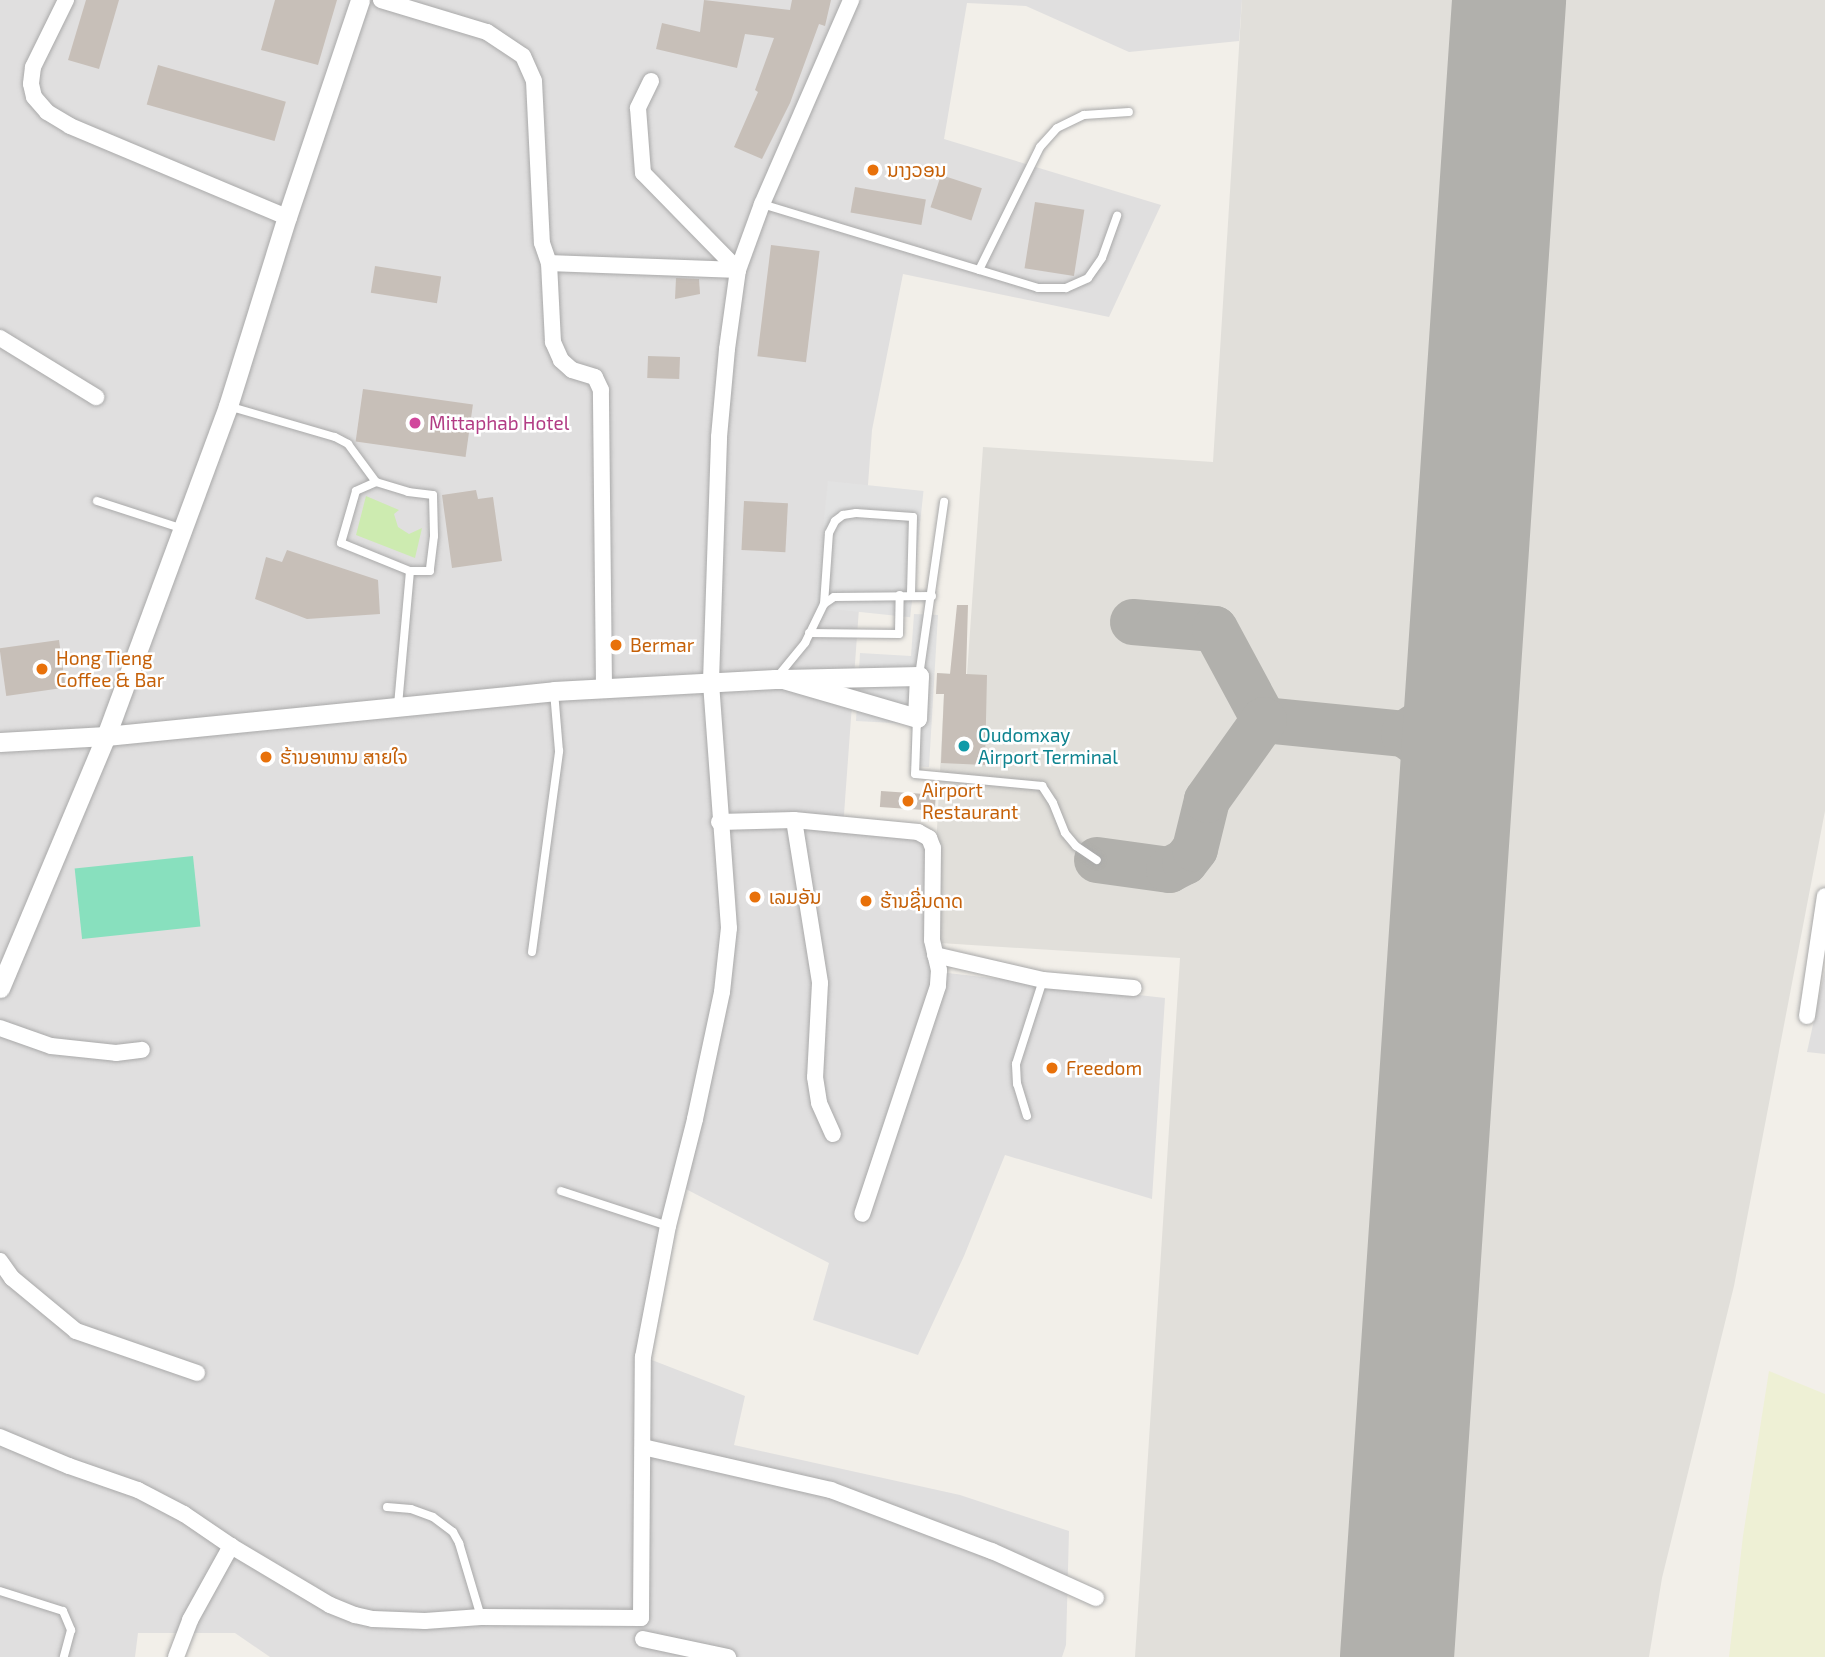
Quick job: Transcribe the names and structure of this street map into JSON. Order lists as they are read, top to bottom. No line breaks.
{"places":["ນາງວອນ","Mittaphab Hotel","Bermar","Hong Tieng Coffee & Bar","Oudomxay Airport Terminal","ຮ້ານອາຫານ ສາຍໃຈ","Airport Restaurant","ເລມອັນ","ຮ້ານຊີ່ນດາດ","Freedom"]}
